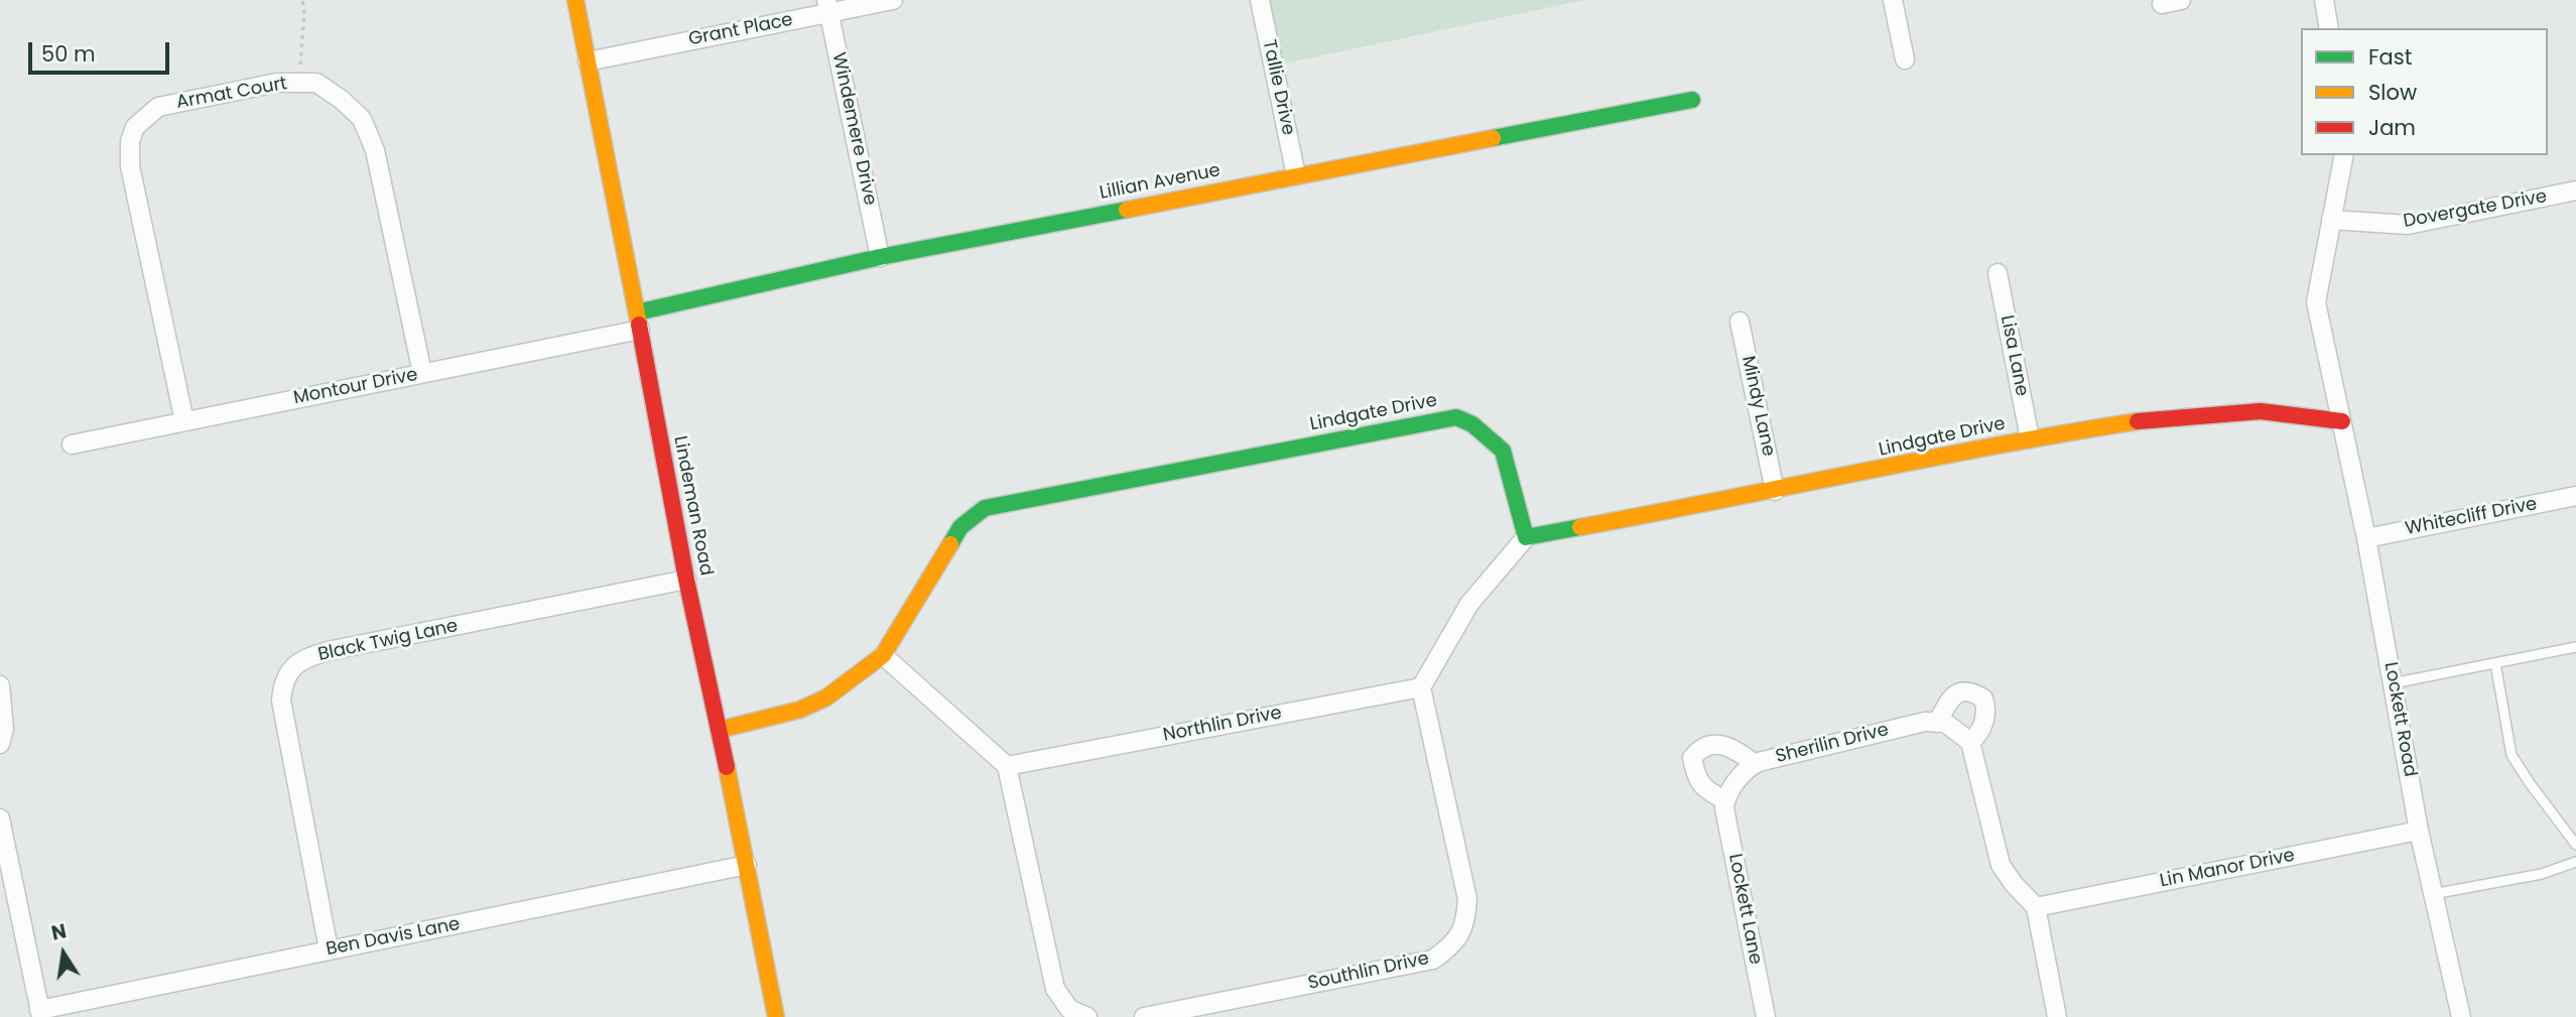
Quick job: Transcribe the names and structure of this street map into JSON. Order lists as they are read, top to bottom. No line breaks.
{"streets":{"street":["Grant Place","Tallie Drive","Armat Court","Windemere Drive","Lillian Avenue","Dovergate Drive","Lisa Lane","Montour Drive","Mindy Lane","Lindgate Drive","Lindeman Road","Whitecliff Drive","Black Twig Lane","Lockett Road","Northlin Drive","Sherilin Drive","Lin Manor Drive","Lockett Lane","Ben Davis Lane","Southlin Drive"]},"crossings":[["Grant Place","Windemere Drive"],["Grant Place","Lindeman Road"],["Tallie Drive","Lillian Avenue"],["Armat Court","Montour Drive"],["Windemere Drive","Lillian Avenue"],["Lillian Avenue","Montour Drive"],["Lillian Avenue","Lindeman Road"],["Dovergate Drive","Lockett Road"],["Lisa Lane","Lindgate Drive"],["Montour Drive","Lindeman Road"],["Mindy Lane","Lindgate Drive"],["Lindgate Drive","Lindeman Road"],["Lindgate Drive","Lockett Road"],["Lindeman Road","Black Twig Lane"],["Lindeman Road","Ben Davis Lane"],["Whitecliff Drive","Lockett Road"],["Black Twig Lane","Ben Davis Lane"],["Lockett Road","Lin Manor Drive"],["Northlin Drive","Southlin Drive"],["Sherilin Drive","Lockett Lane"]],"legend":["Fast","Slow","Jam"],"scale_bar":"50 m","north":"top"}
